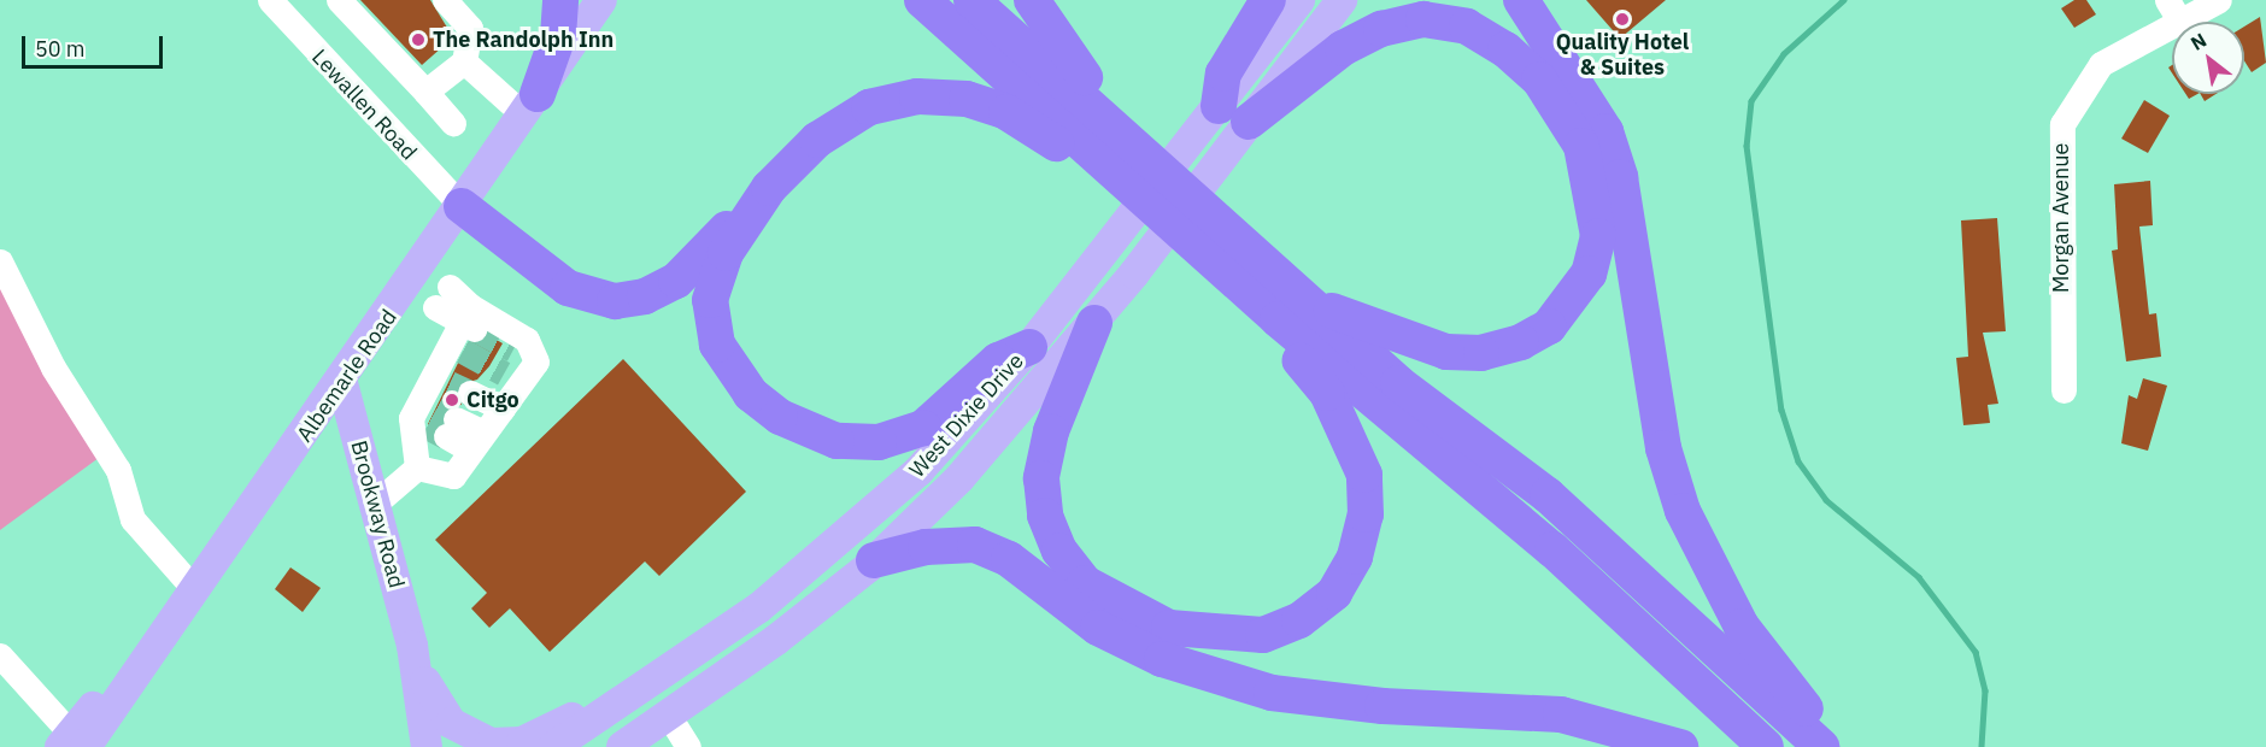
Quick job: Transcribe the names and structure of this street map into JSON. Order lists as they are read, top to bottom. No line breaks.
{"streets":{"main road":["Albemarle Road","West Dixie Drive","Brookway Road"],"street":["Lewallen Road","Morgan Avenue"]},"crossings":[["Lewallen Road","Albemarle Road"],["Albemarle Road","Brookway Road"]],"places":["Quality Hotel & Suites","The Randolph Inn","Citgo"],"scale_bar":"50 m","north":"top left"}
